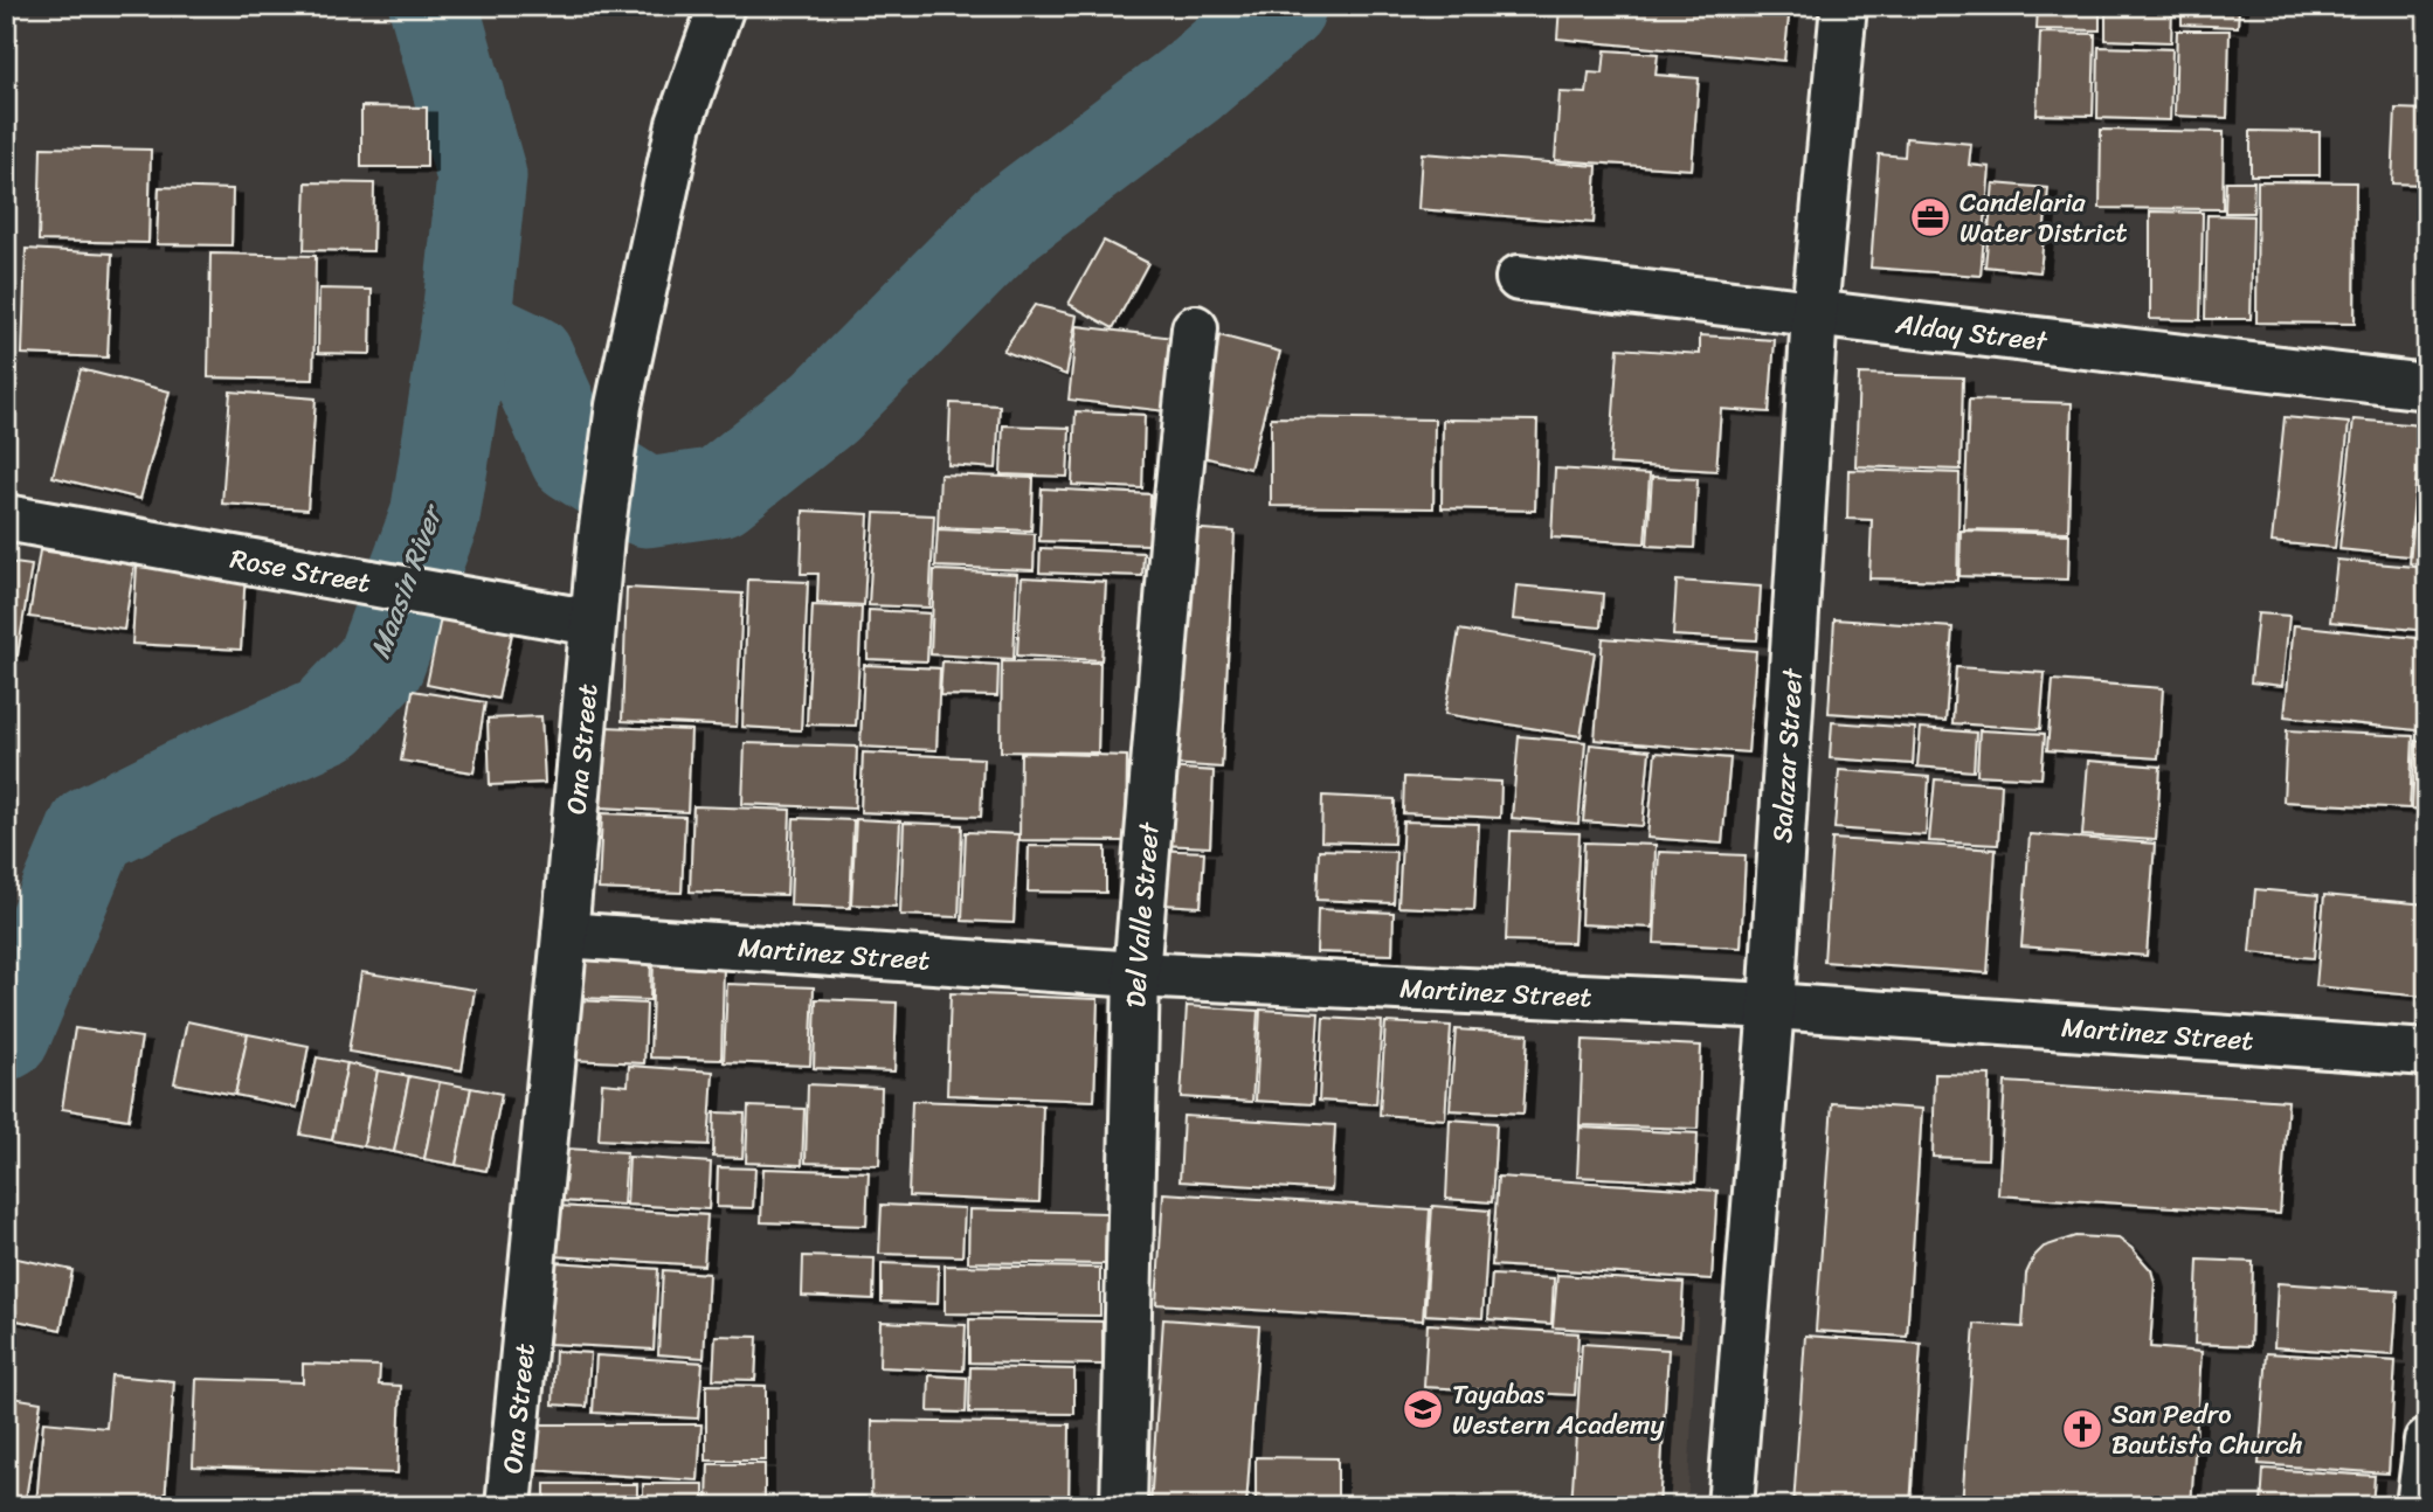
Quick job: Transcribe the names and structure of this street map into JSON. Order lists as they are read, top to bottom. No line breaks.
{"streets":{"street":["Alday Street","Rose Street","Ona Street","Salazar Street","Del Valle Street","Martinez Street"]},"crossings":[["Alday Street","Salazar Street"],["Rose Street","Ona Street"],["Ona Street","Martinez Street"],["Salazar Street","Martinez Street"],["Del Valle Street","Martinez Street"]],"water":["Maasin River"],"places":{"office":["Candelaria Water District"],"school or university":["Tayabas Western Academy"],"church":["San Pedro Bautista Church"]}}
